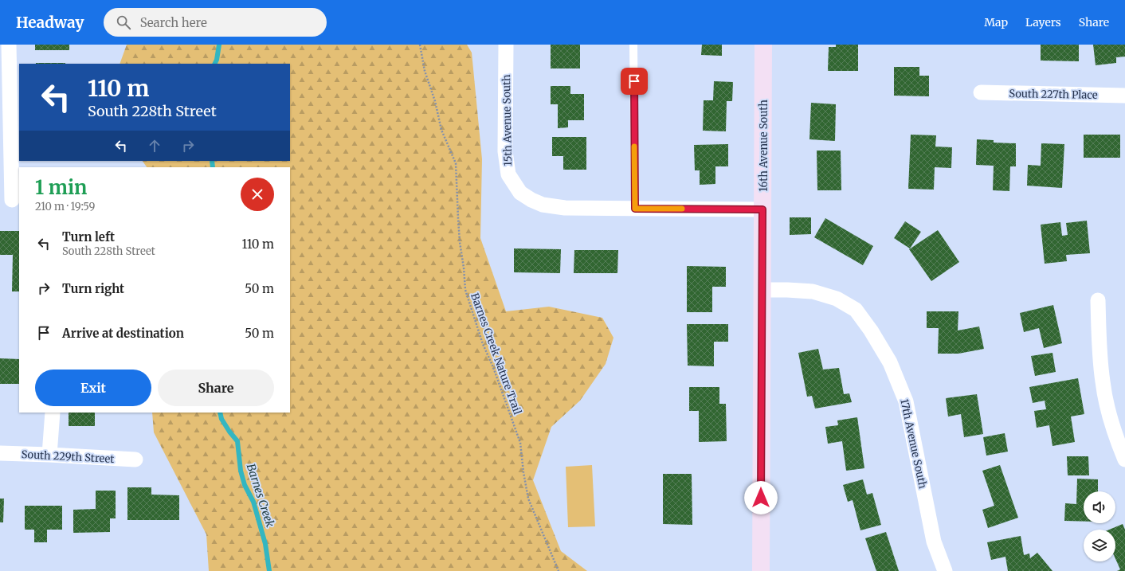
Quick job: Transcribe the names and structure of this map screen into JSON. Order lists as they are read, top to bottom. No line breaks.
{"streets":{"street":["South 227th Place","15th Avenue South","16th Avenue South","17th Avenue South","South 229th Street"],"path":["Barnes Creek Nature Trail"]},"crossings":[["16th Avenue South","17th Avenue South"]],"water":["Barnes Creek"],"page":{"header":"Headway","search":"Search here","nav":["Map","Layers","Share"],"turn":["110 m","South 228th Street"],"heading":["1 min","210 m · 19:59"],"list":[{"name":"Turn left","note":"South 228th Street","value":"110 m"},{"name":"Turn right","value":"50 m"},{"name":"Arrive at destination","value":"50 m"}],"buttons":["Exit","Share"]}}
